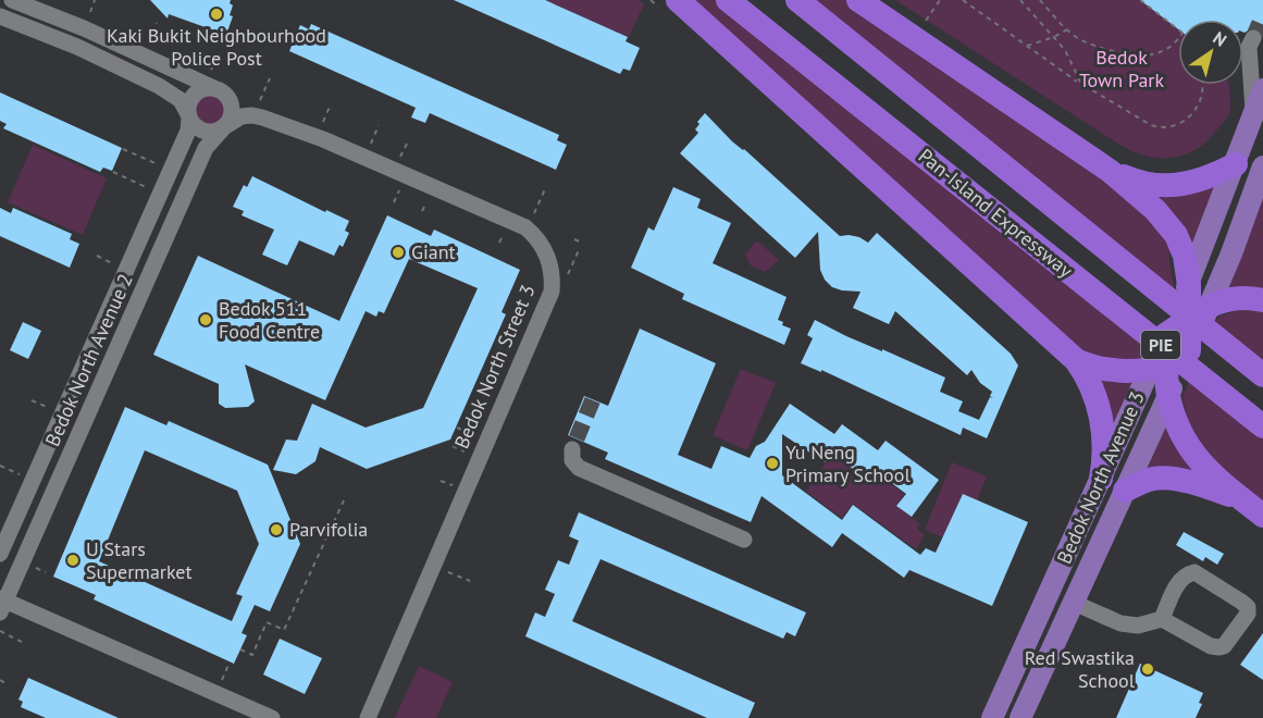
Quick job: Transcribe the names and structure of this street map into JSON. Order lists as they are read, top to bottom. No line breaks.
{"streets":{"highway":["Pan-Island Expressway","PIE"],"main road":["Bedok North Avenue 3"],"street":["Bedok North Avenue 2","Bedok North Street 3"]},"crossings":[["Bedok North Avenue 2","Bedok North Street 3"]],"parks":["Bedok Town Park"],"places":["Kaki Bukit Neighbourhood Police Post","Giant","Bedok 511 Food Centre","Yu Neng Primary School","Parvifolia","U Stars Supermarket","Red Swastika School"],"north":"top right"}
